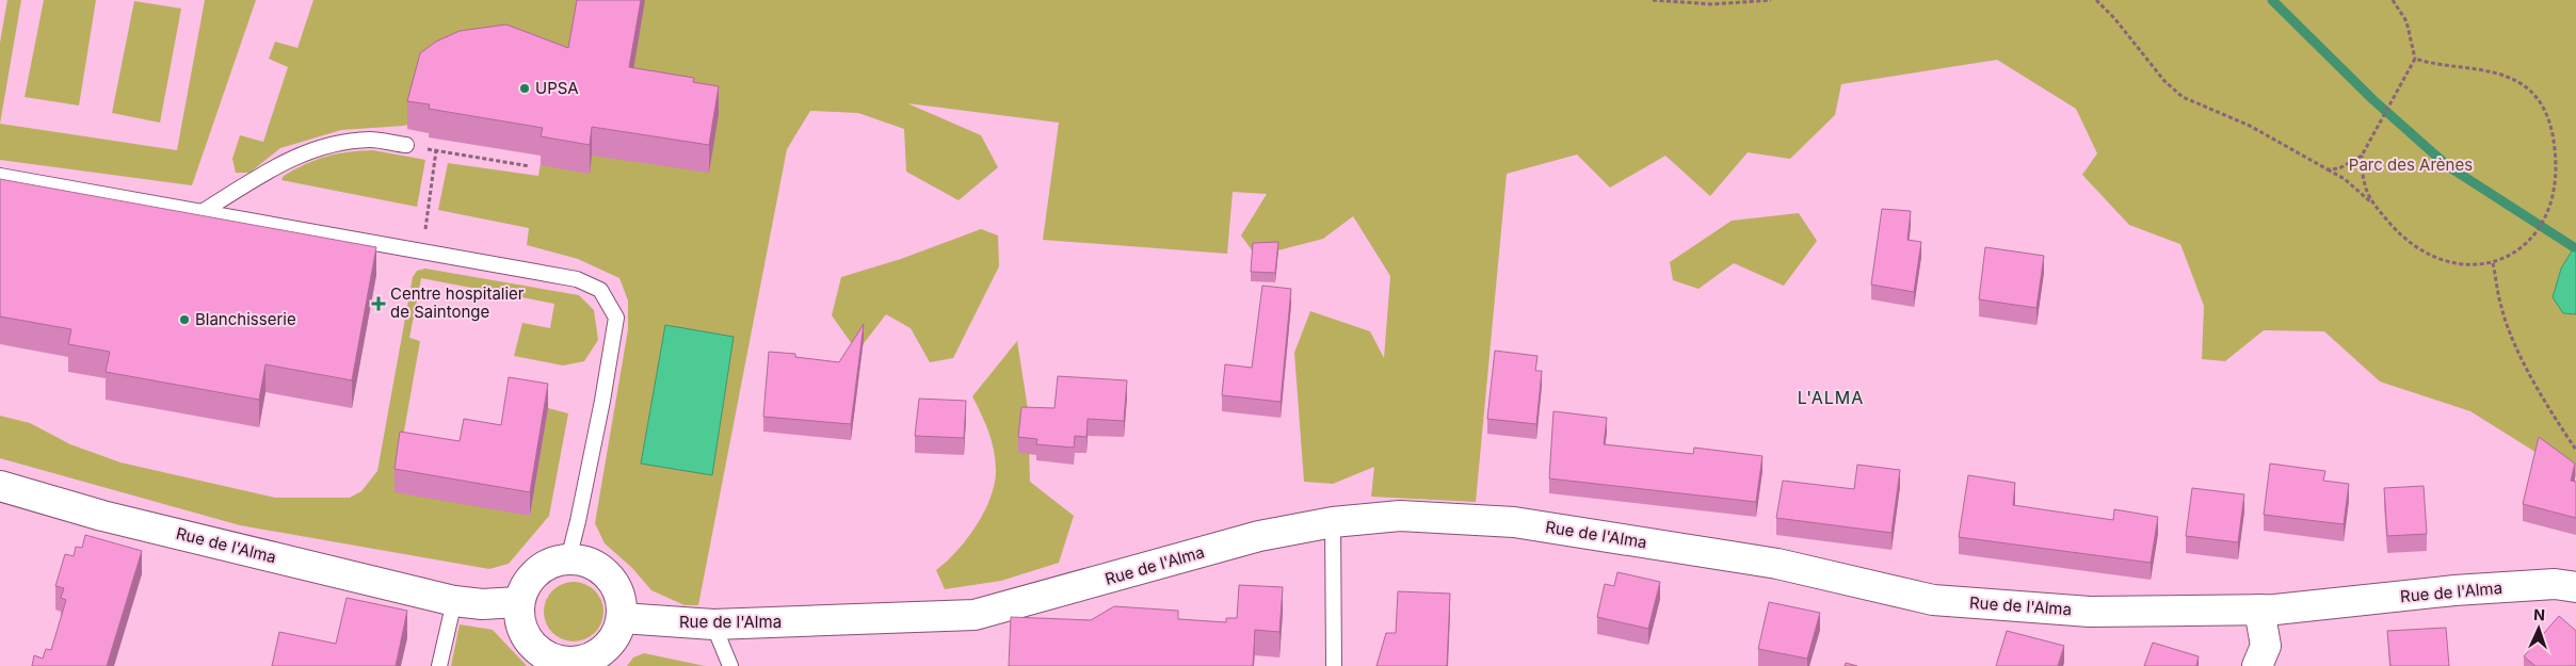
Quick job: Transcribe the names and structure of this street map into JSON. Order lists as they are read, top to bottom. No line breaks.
{"streets":{"street":["Rue de l'Alma"]},"districts":["L'ALMA"],"parks":["Parc des Arènes"],"places":{"other":["UPSA","Blanchisserie"],"health":["Centre hospitalier de Saintonge"]},"north":"top"}
